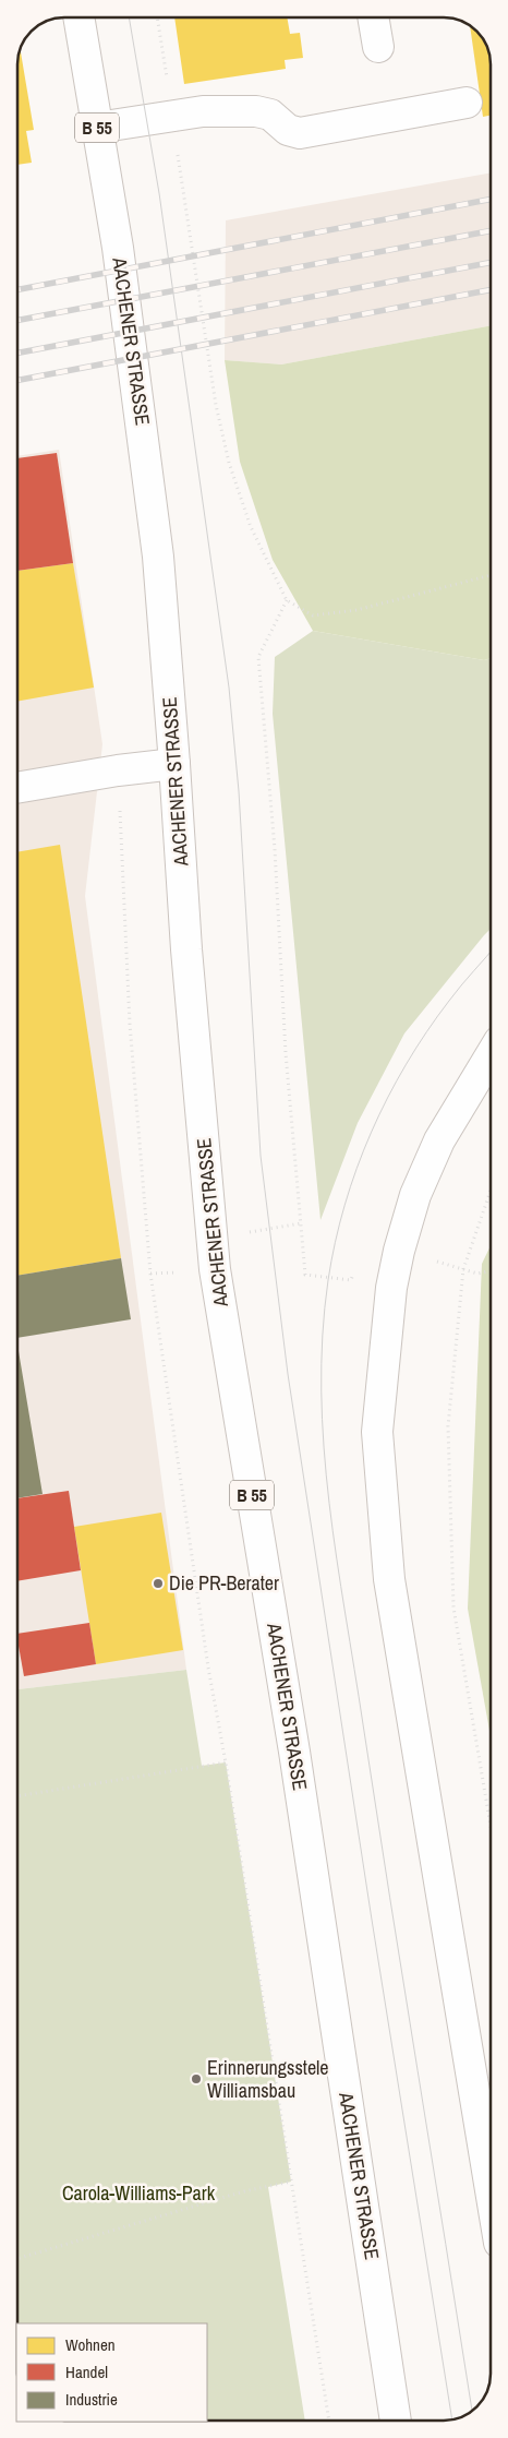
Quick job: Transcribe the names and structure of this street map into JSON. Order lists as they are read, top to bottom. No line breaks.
{"streets":{"main road":["B 55","AACHENER STRASSE"]},"parks":["Carola-Williams-Park"],"places":["Die PR-Berater","Erinnerungsstele Williamsbau"],"legend":["Wohnen","Handel","Industrie"]}
